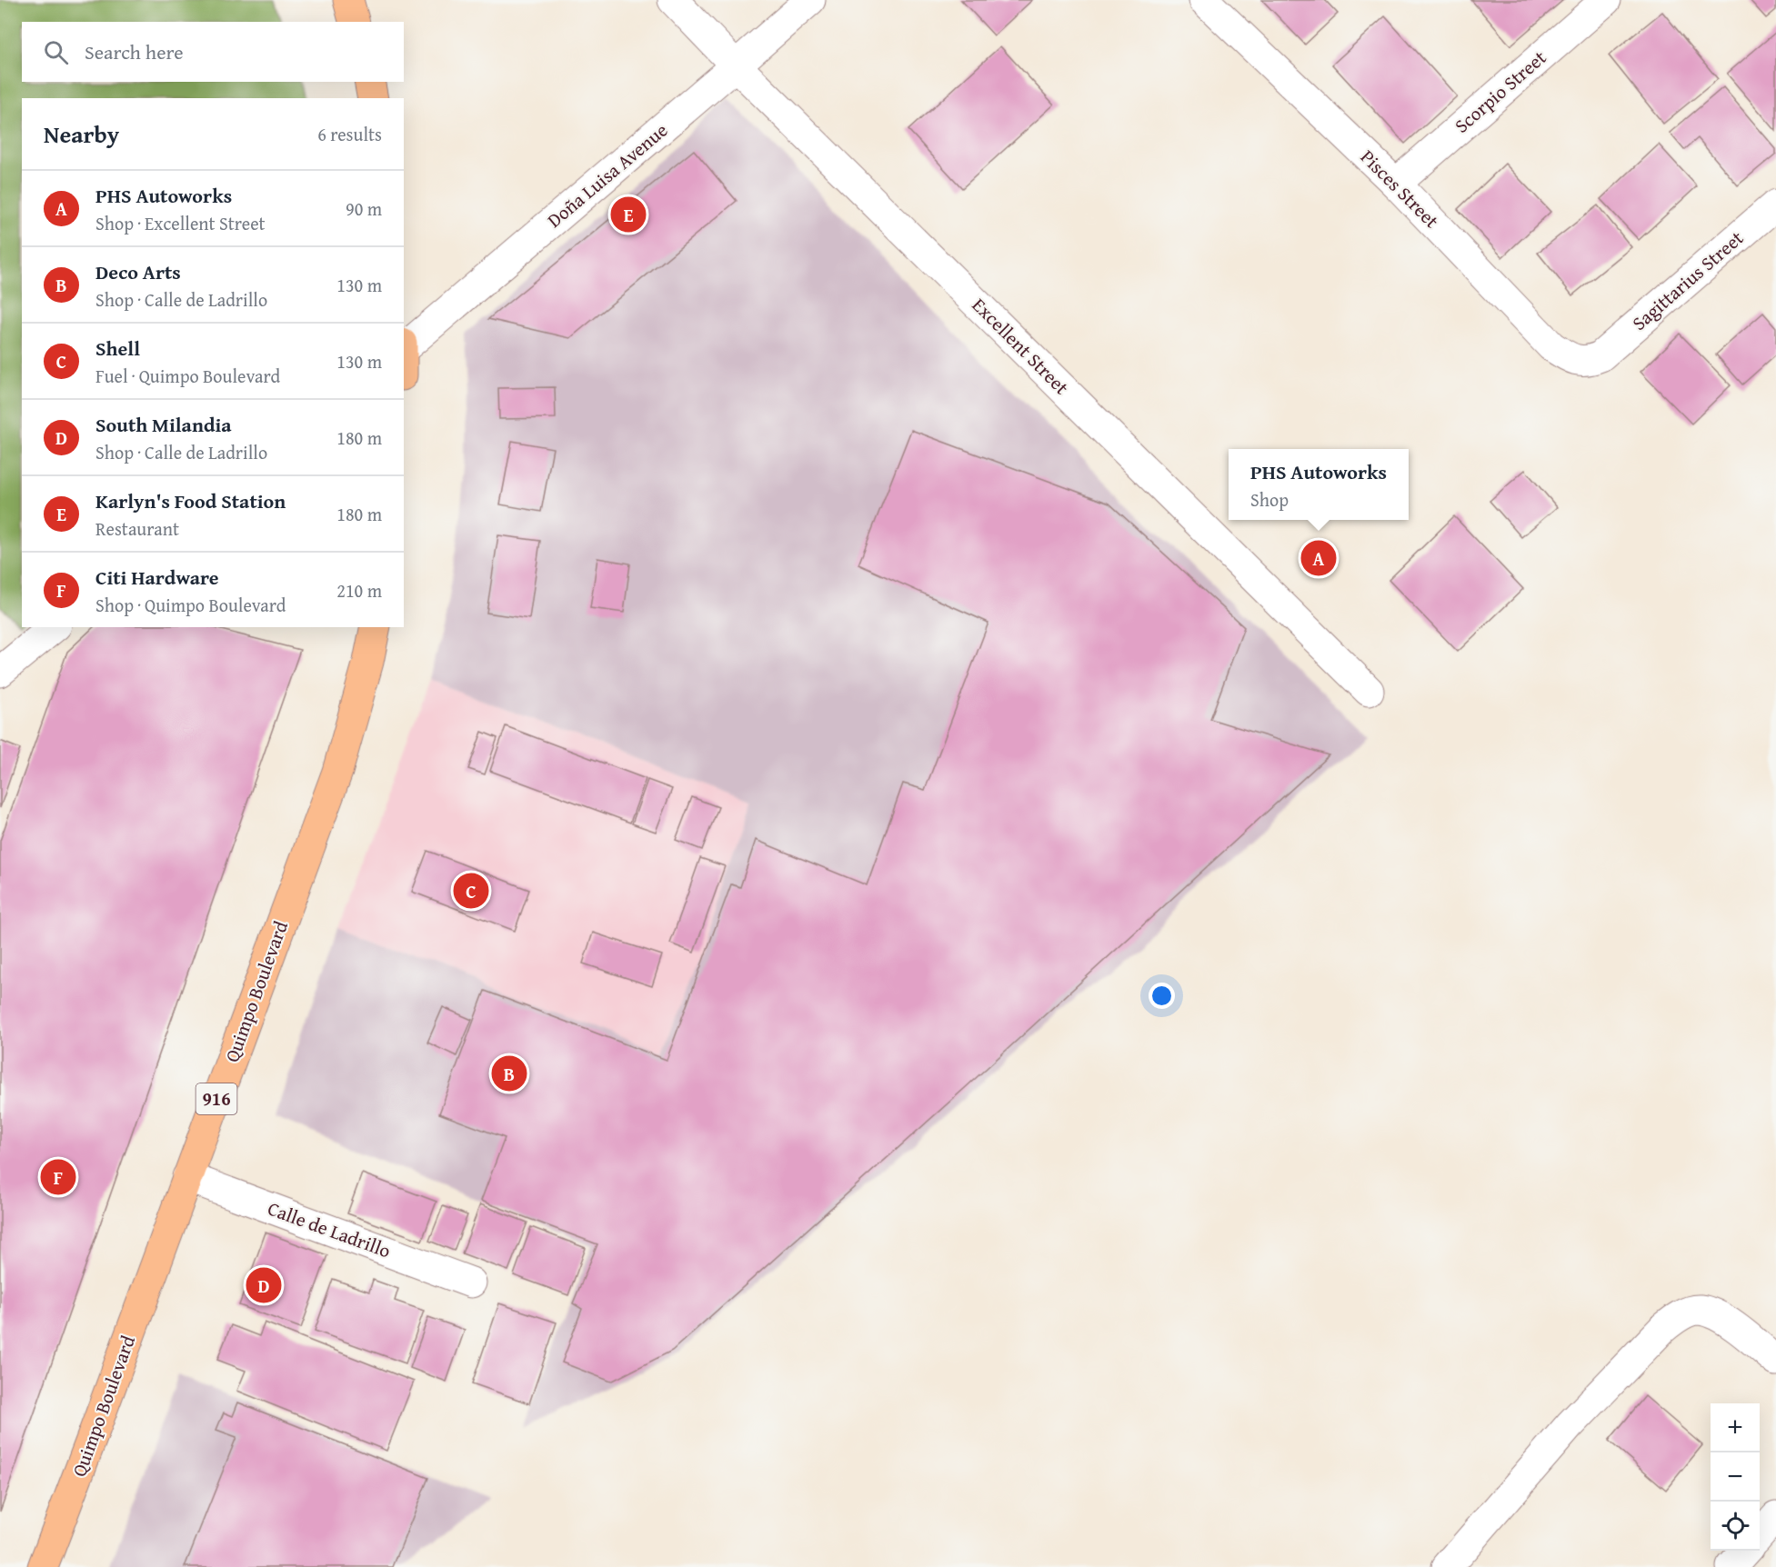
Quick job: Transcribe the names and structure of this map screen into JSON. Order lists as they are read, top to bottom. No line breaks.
{"streets":{"main road":["Quimpo Boulevard","916"],"street":["Scorpio Street","Doña Luisa Avenue","Pisces Street","Sagittarius Street","Excellent Street","Calle de Ladrillo"]},"crossings":[["Scorpio Street","Pisces Street"],["Doña Luisa Avenue","Excellent Street"],["Pisces Street","Sagittarius Street"],["Quimpo Boulevard","Calle de Ladrillo"]],"page":{"search":"Search here","heading":["Nearby","6 results"],"list":[{"mark":"A","name":"PHS Autoworks","note":"Shop · Excellent Street","value":"90 m"},{"mark":"B","name":"Deco Arts","note":"Shop · Calle de Ladrillo","value":"130 m"},{"mark":"C","name":"Shell","note":"Fuel · Quimpo Boulevard","value":"130 m"},{"mark":"D","name":"South Milandia","note":"Shop · Calle de Ladrillo","value":"180 m"},{"mark":"E","name":"Karlyn's Food Station","note":"Restaurant","value":"180 m"},{"mark":"F","name":"Citi Hardware","note":"Shop · Quimpo Boulevard","value":"210 m"}],"pins":["E","A","C","B","F","D"],"popup":["PHS Autoworks","Shop"],"map_buttons":["+","−"]}}
